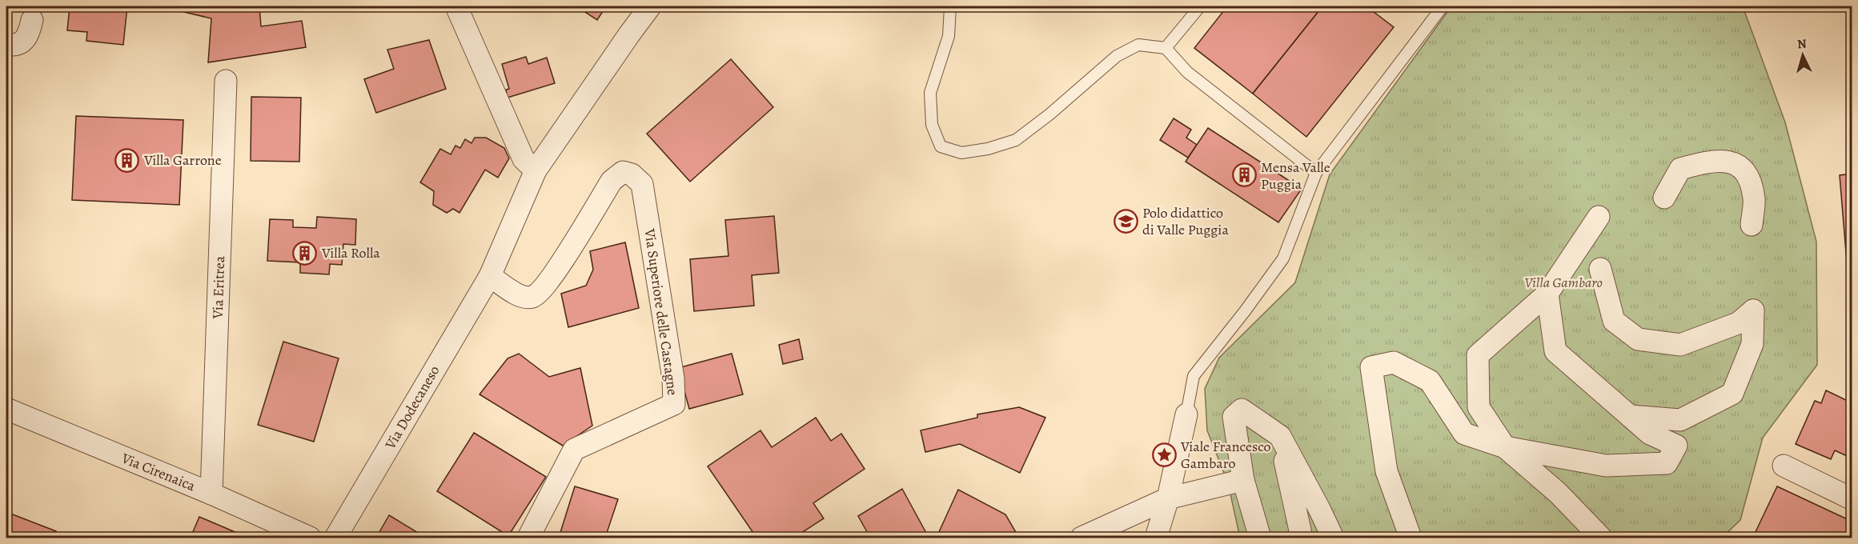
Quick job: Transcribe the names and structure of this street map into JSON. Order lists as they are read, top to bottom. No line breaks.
{"streets":{"street":["Via Eritrea","Via Superiore delle Castagne","Via Dodecaneso","Via Cirenaica"]},"crossings":[["Via Eritrea","Via Cirenaica"],["Via Superiore delle Castagne","Via Dodecaneso"]],"parks":["Villa Gambaro"],"places":{"building":["Villa Garrone","Mensa Valle Puggia","Villa Rolla"],"school or university":["Polo didattico di Valle Puggia"],"place":["Viale Francesco Gambaro"]},"north":"top"}
